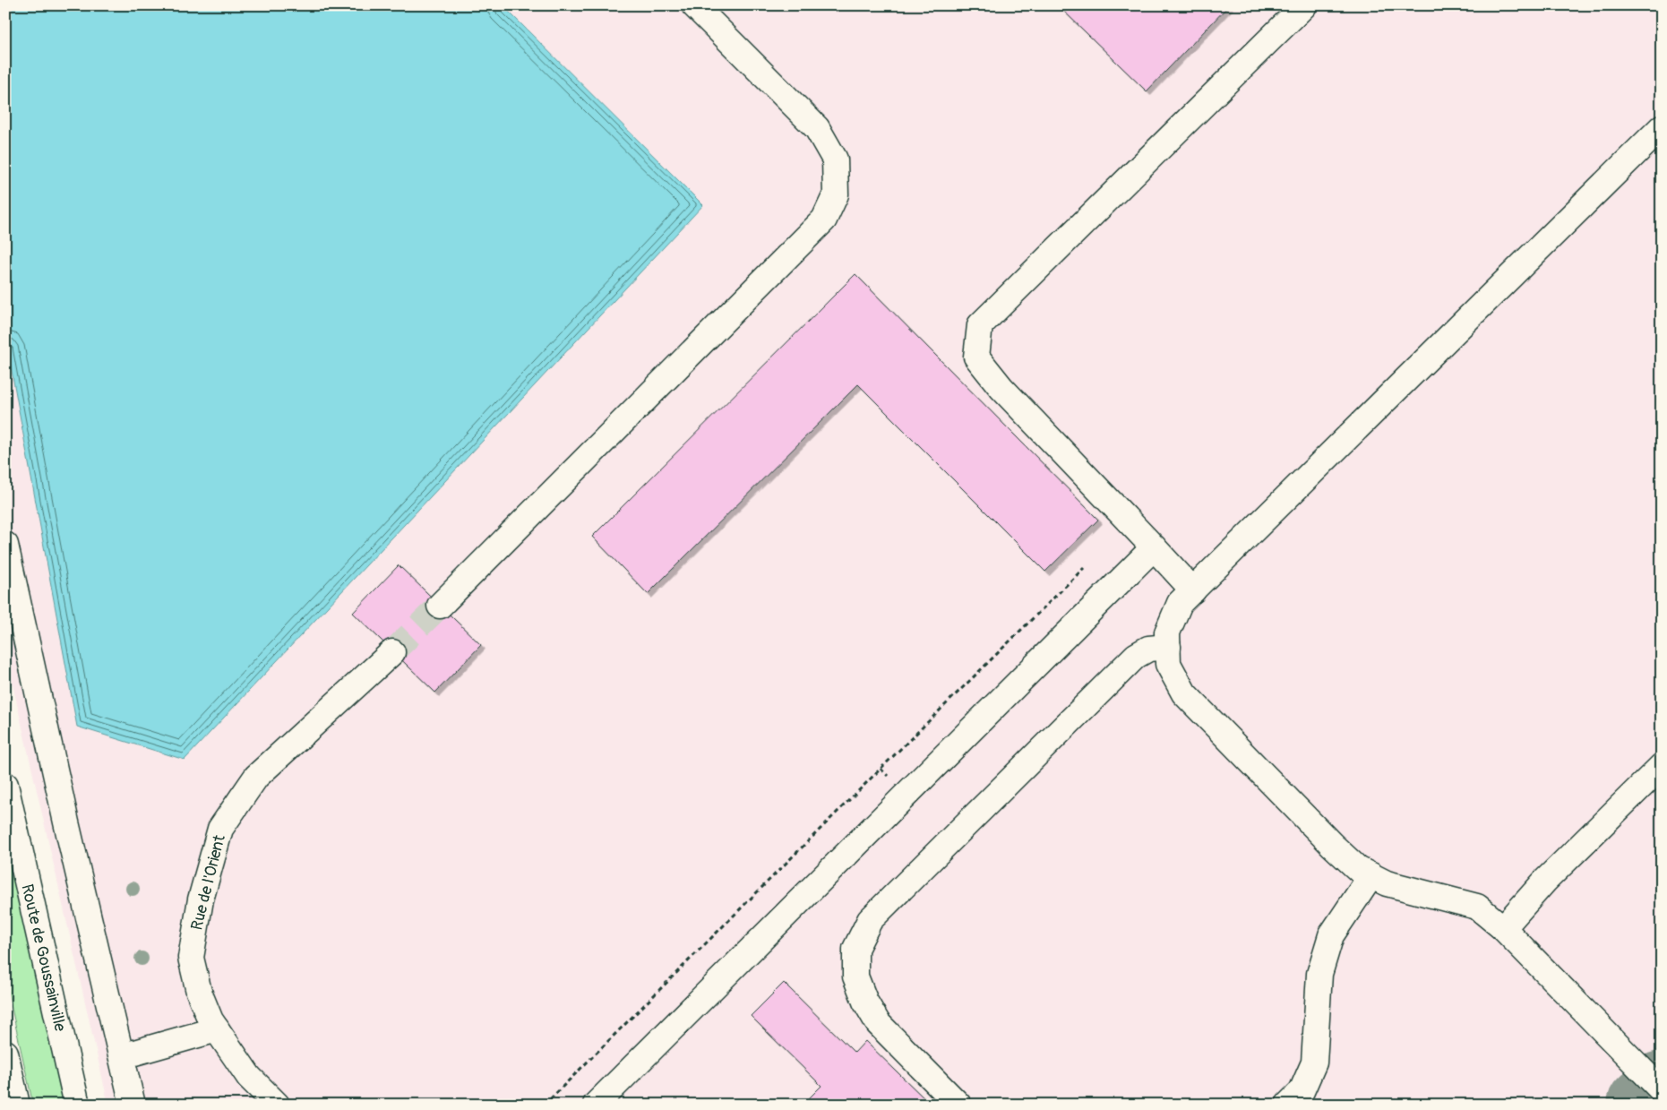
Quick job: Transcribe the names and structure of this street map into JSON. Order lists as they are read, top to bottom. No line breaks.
{"streets":{"main road":["Rue de l'Orient","Route de Goussainville"]}}
